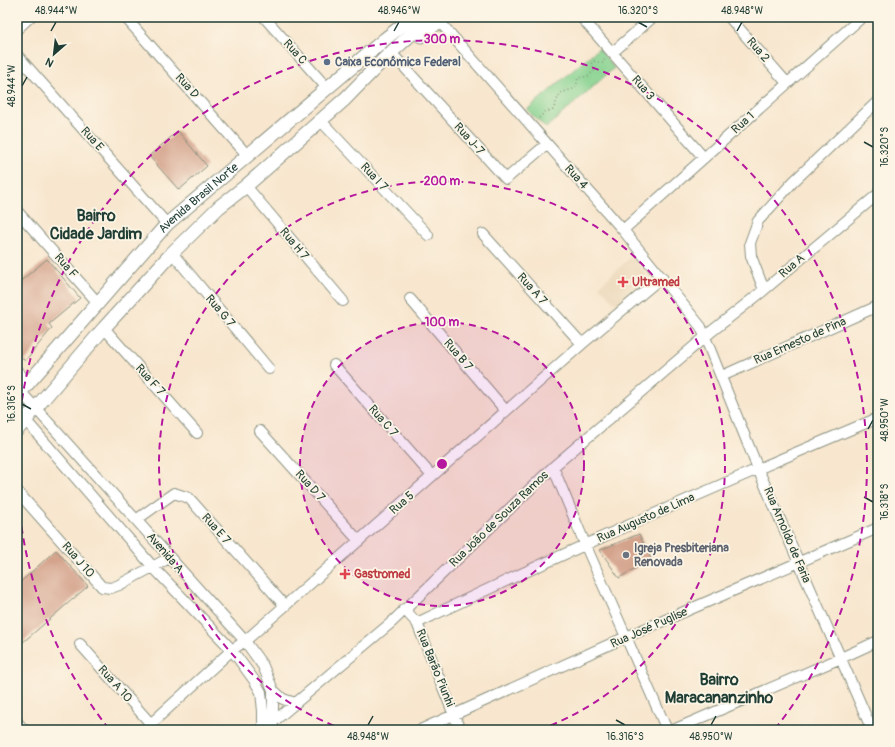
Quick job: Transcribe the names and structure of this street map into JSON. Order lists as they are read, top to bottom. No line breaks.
{"streets":{"main road":["Avenida Brasil Norte"],"street":["Rua 2","Rua C","Rua D","Rua 3","Rua 1","Rua E","Rua J-7","Rua I 7","Rua 4","Rua H 7","Rua F","Rua A","Rua A 7","Rua G 7","Rua Ernesto de Pina","Rua B 7","Rua F 7","Rua C 7","Rua D 7","Rua 5","Rua Augusto de Lima","Rua João de Souza Ramos","Rua E 7","Rua Arnoldo de Faria","Avenida A","Rua J 10","Rua José Puglise","Rua Barão Piunhi","Rua A 10"]},"crossings":[["Rua 2","Rua 1"],["Rua C","Avenida Brasil Norte"],["Rua D","Avenida Brasil Norte"],["Rua 3","Rua 1"],["Rua 1","Rua 4"],["Rua E","Avenida Brasil Norte"],["Rua J-7","Rua 4"],["Rua J-7","Avenida Brasil Norte"],["Rua I 7","Avenida Brasil Norte"],["Rua 4","Avenida Brasil Norte"],["Rua 4","Rua A"],["Rua 4","Rua 5"],["Rua 4","Rua João de Souza Ramos"],["Rua 4","Rua Arnoldo de Faria"],["Avenida Brasil Norte","Rua H 7"],["Avenida Brasil Norte","Rua F"],["Avenida Brasil Norte","Rua G 7"],["Avenida Brasil Norte","Rua F 7"],["Avenida Brasil Norte","Avenida A"],["Rua A","Rua João de Souza Ramos"],["Rua A","Rua Arnoldo de Faria"],["Rua A 7","Rua 5"],["Rua Ernesto de Pina","Rua Arnoldo de Faria"],["Rua B 7","Rua 5"],["Rua C 7","Rua 5"],["Rua D 7","Rua 5"],["Rua 5","Rua E 7"],["Rua 5","Avenida A"],["Rua 5","Rua A 10"],["Rua Augusto de Lima","Rua Arnoldo de Faria"],["Rua Augusto de Lima","Rua Barão Piunhi"],["Rua João de Souza Ramos","Rua Arnoldo de Faria"],["Rua João de Souza Ramos","Avenida A"],["Rua João de Souza Ramos","Rua Barão Piunhi"],["Rua E 7","Avenida A"],["Rua Arnoldo de Faria","Rua José Puglise"],["Avenida A","Rua J 10"],["Rua José Puglise","Rua Barão Piunhi"]],"districts":["Bairro Cidade Jardim","Bairro Maracananzinho"],"places":{"other":["Caixa Econômica Federal","Igreja Presbiteriana Renovada"],"health":["Ultramed","Gastromed"]},"north":"bottom left","coordinates":["48.944°W","48.946°W","16.320°S","48.948°W","16.316°S","48.950°W","16.318°S"],"rings":["300 m","200 m","100 m"]}
